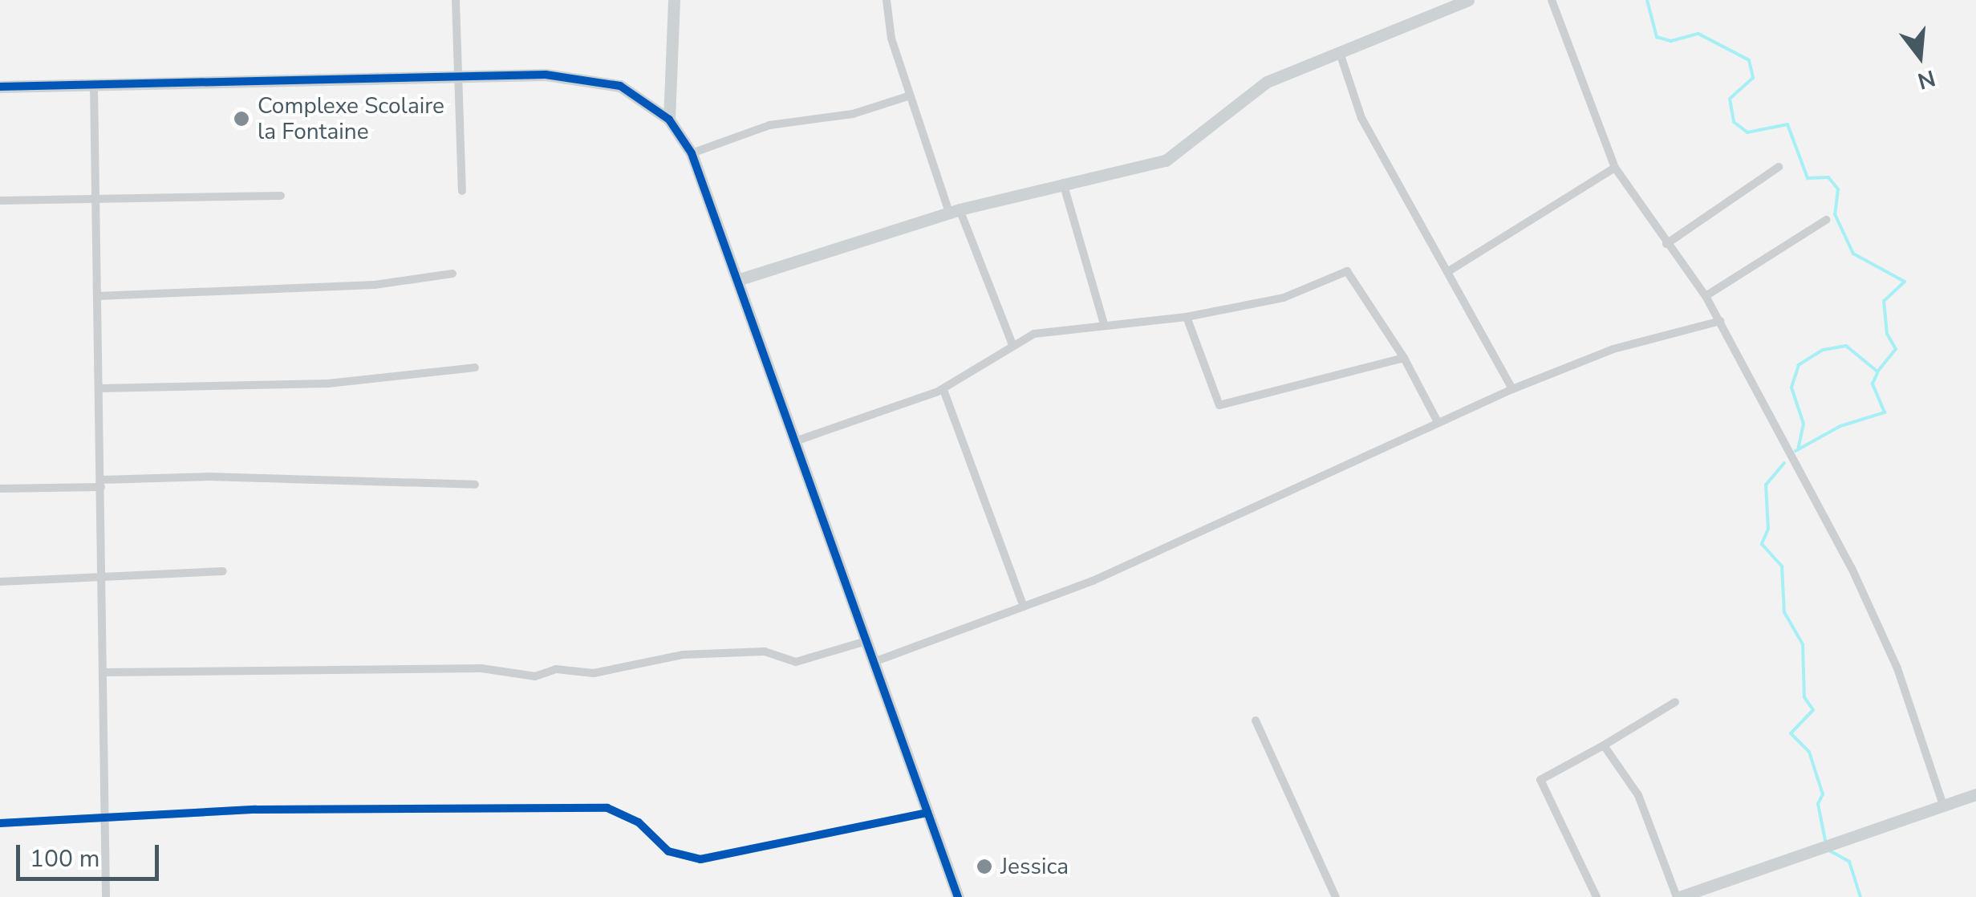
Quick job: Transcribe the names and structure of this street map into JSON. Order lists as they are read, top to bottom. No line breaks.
{"places":["Complexe Scolaire la Fontaine","Jessica"],"scale_bar":"100 m","north":"bottom"}
